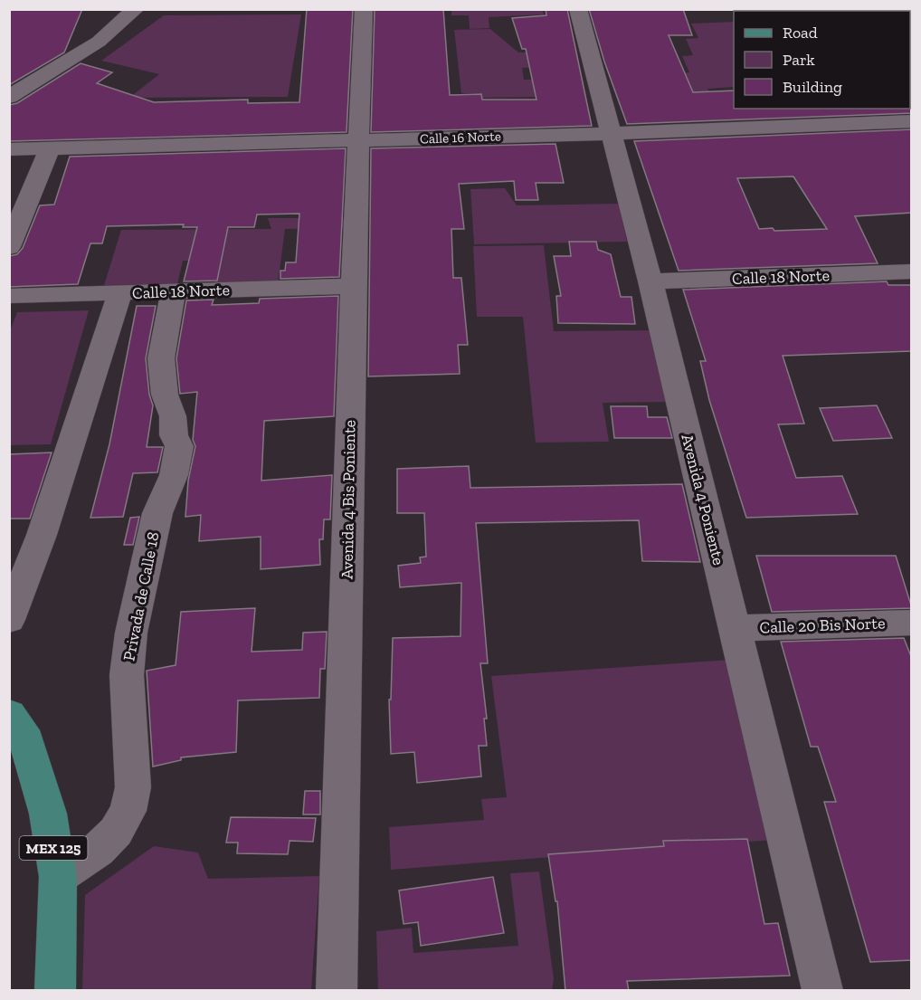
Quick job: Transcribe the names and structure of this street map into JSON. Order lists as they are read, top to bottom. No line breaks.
{"streets":{"main road":["MEX 125"],"street":["Calle 16 Norte","Calle 18 Norte","Avenida 4 Bis Poniente","Avenida 4 Poniente","Privada de Calle 18","Calle 20 Bis Norte"]},"crossings":[["Calle 16 Norte","Avenida 4 Bis Poniente"],["Calle 16 Norte","Avenida 4 Poniente"],["Calle 18 Norte","Avenida 4 Bis Poniente"],["Calle 18 Norte","Avenida 4 Poniente"],["Calle 18 Norte","Privada de Calle 18"],["Avenida 4 Poniente","Calle 20 Bis Norte"],["Privada de Calle 18","MEX 125"]],"legend":["Road","Park","Building"]}
